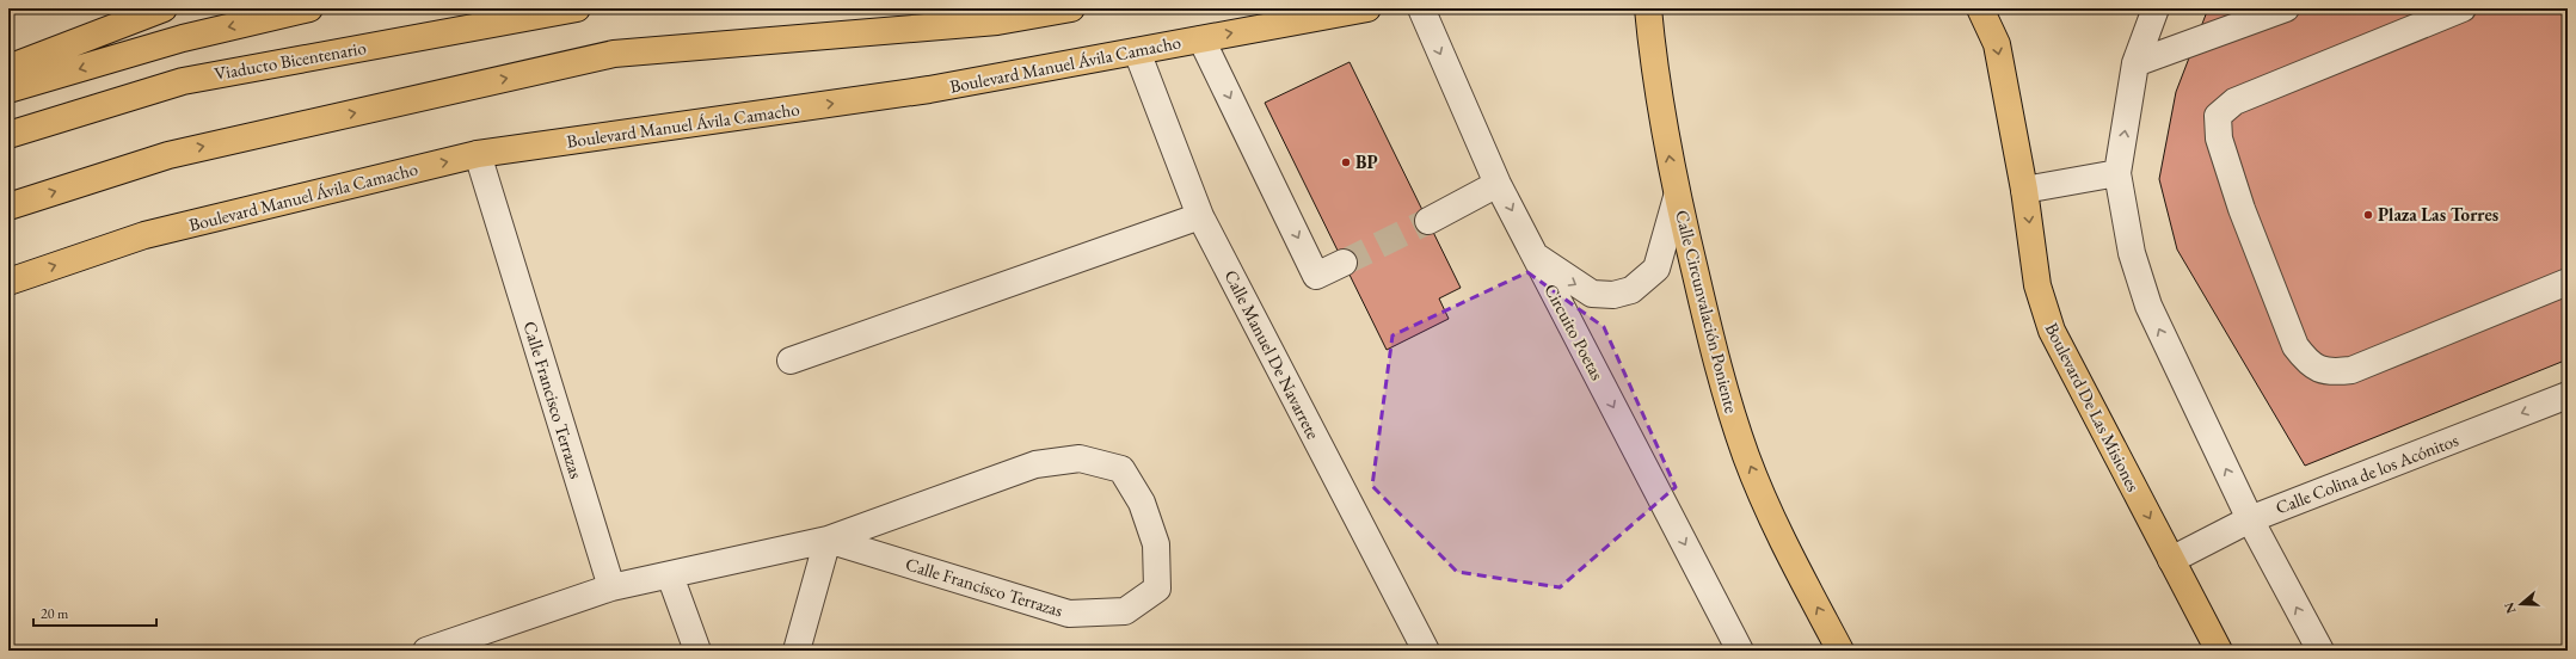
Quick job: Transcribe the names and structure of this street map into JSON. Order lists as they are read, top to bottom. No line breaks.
{"streets":{"main road":["Viaducto Bicentenario","Boulevard Manuel Ávila Camacho","Calle Circunvalación Poniente","Boulevard De Las Misiones"],"street":["Circuito Poetas","Calle Manuel De Navarrete","Calle Francisco Terrazas","Calle Colina de los Acónitos"]},"crossings":[["Boulevard Manuel Ávila Camacho","Calle Manuel De Navarrete"],["Boulevard Manuel Ávila Camacho","Calle Francisco Terrazas"],["Boulevard De Las Misiones","Calle Colina de los Acónitos"]],"one_way":["Calle Circunvalación Poniente","Circuito Poetas","Boulevard De Las Misiones","Calle Colina de los Acónitos"],"places":["BP","Plaza Las Torres"],"scale_bar":"20 m","north":"left"}
